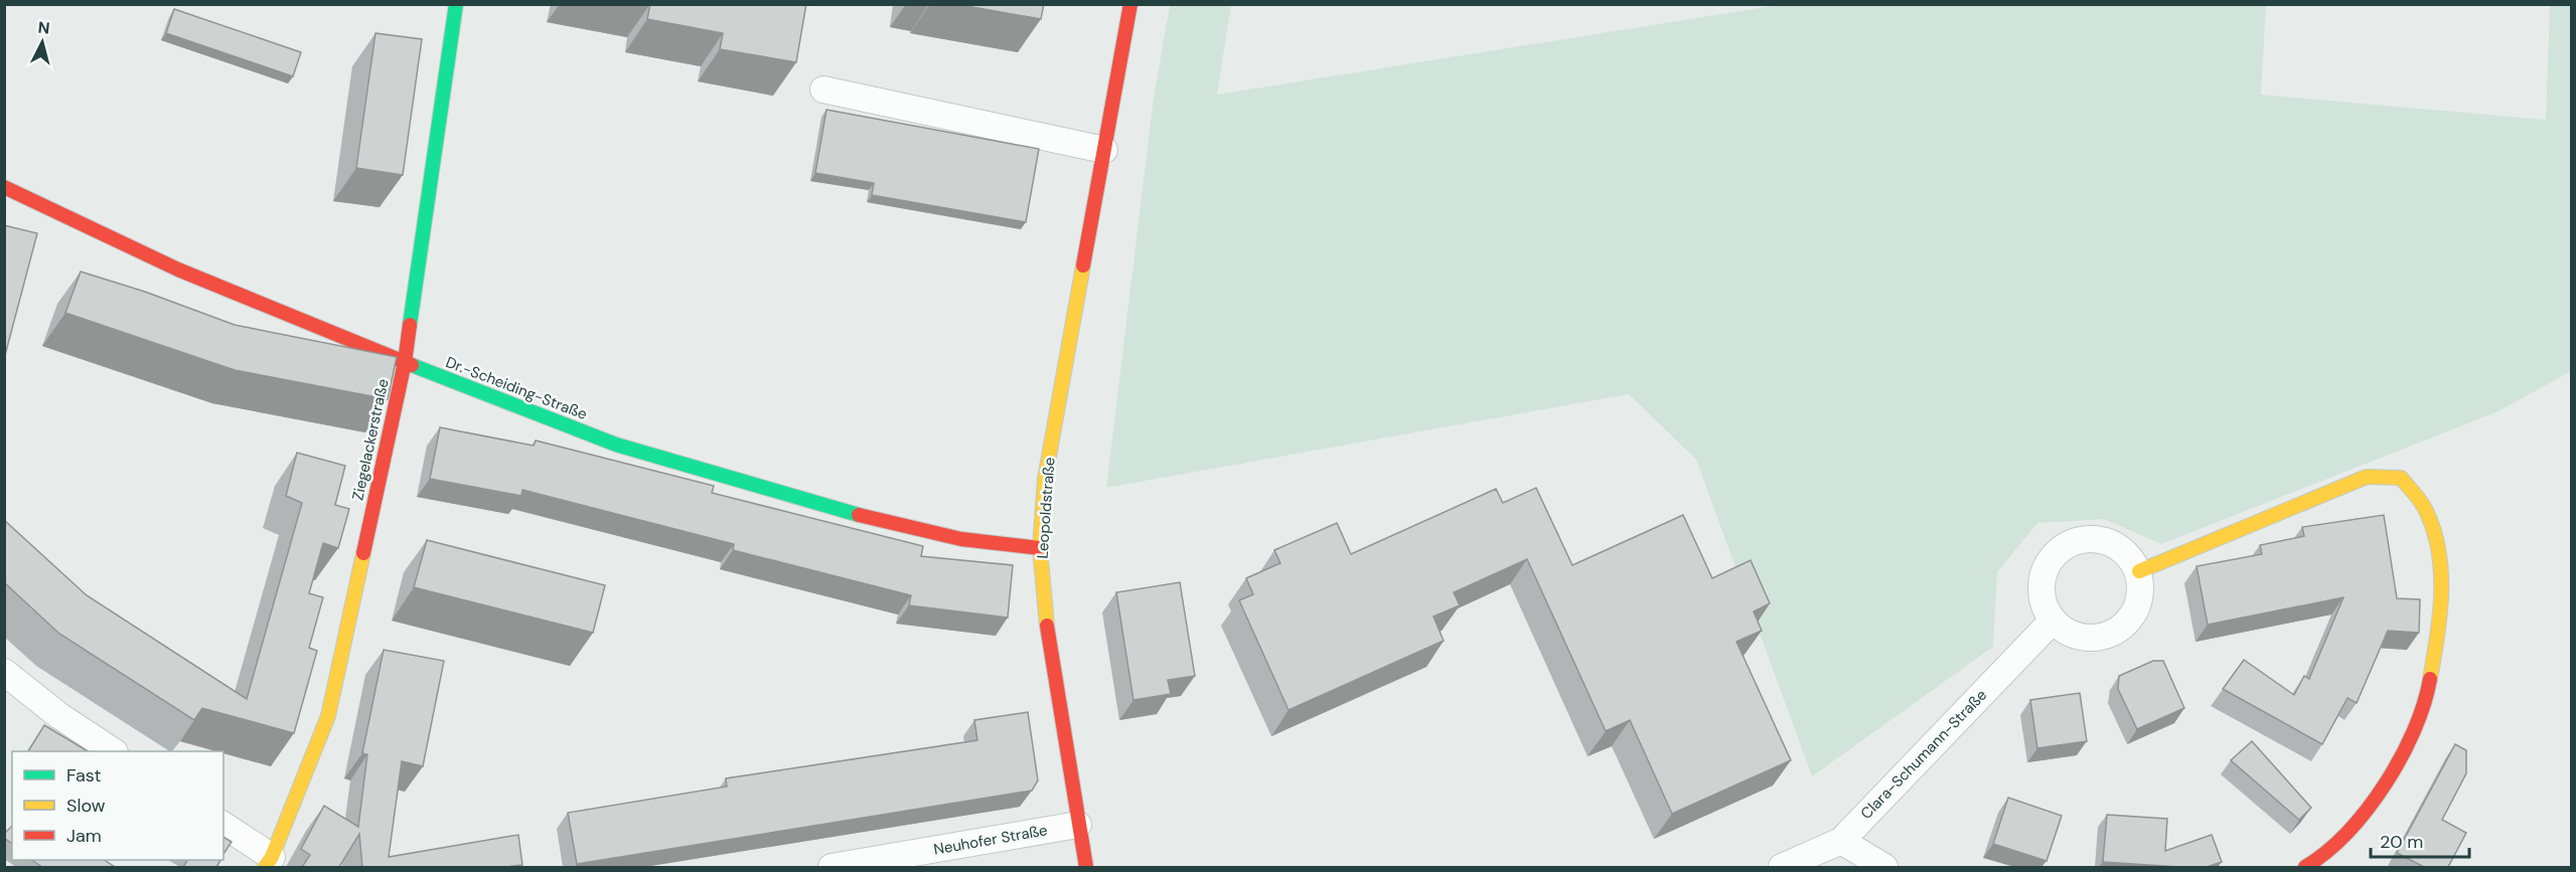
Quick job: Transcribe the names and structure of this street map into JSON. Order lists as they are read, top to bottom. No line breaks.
{"streets":{"street":["Dr.-Scheiding-Straße","Ziegelackerstraße","Leopoldstraße","Clara-Schumann-Straße","Neuhofer Straße"]},"crossings":[["Dr.-Scheiding-Straße","Ziegelackerstraße"],["Dr.-Scheiding-Straße","Leopoldstraße"],["Leopoldstraße","Neuhofer Straße"]],"legend":["Fast","Slow","Jam"],"scale_bar":"20 m","north":"top"}
